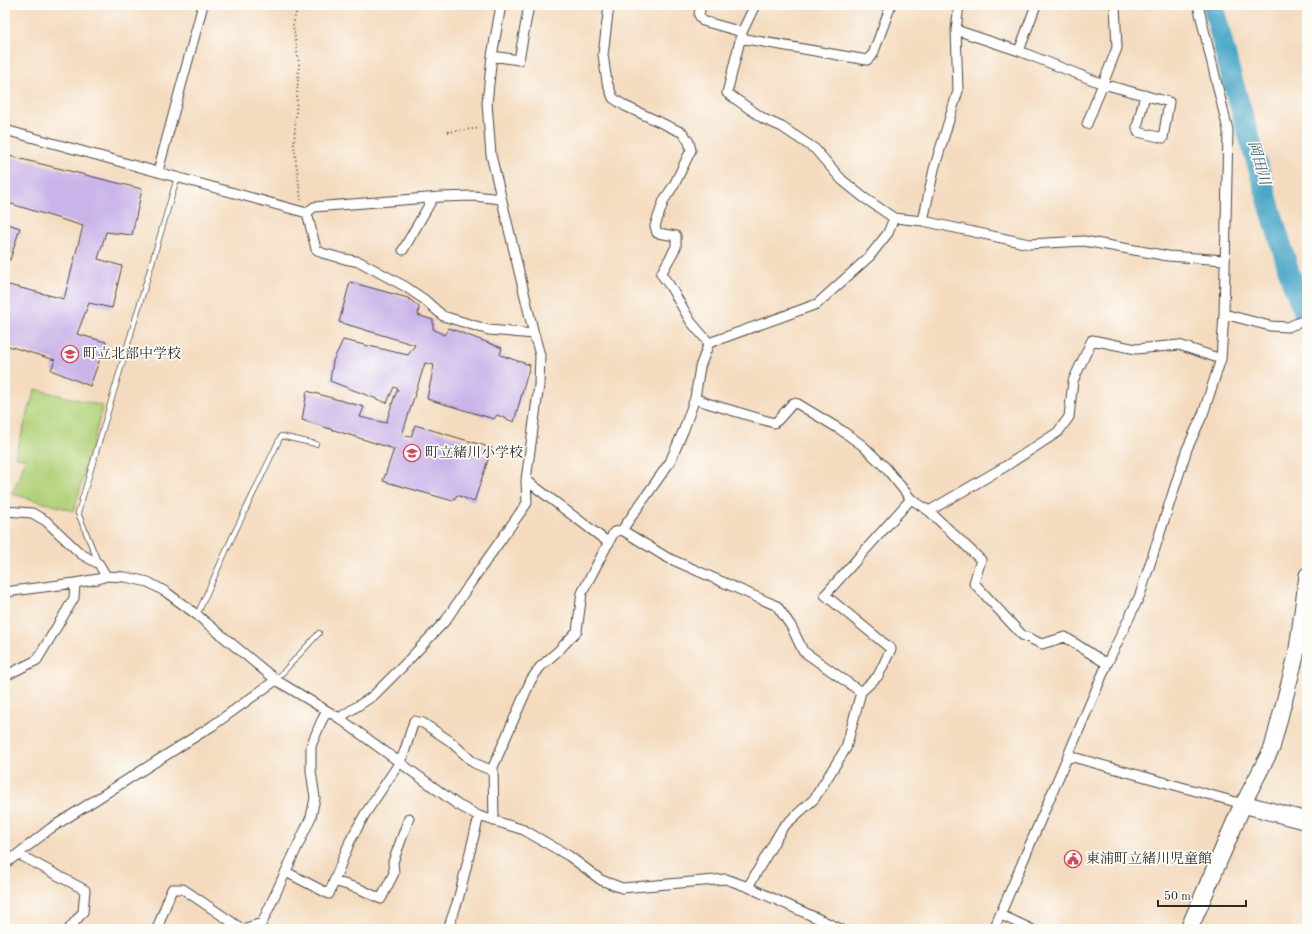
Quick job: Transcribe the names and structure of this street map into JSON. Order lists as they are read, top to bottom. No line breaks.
{"water":["岡田川"],"places":{"school or university":["町立北部中学校","町立緒川小学校"],"public building":["東浦町立緒川児童館"]},"scale_bar":"50 m"}
